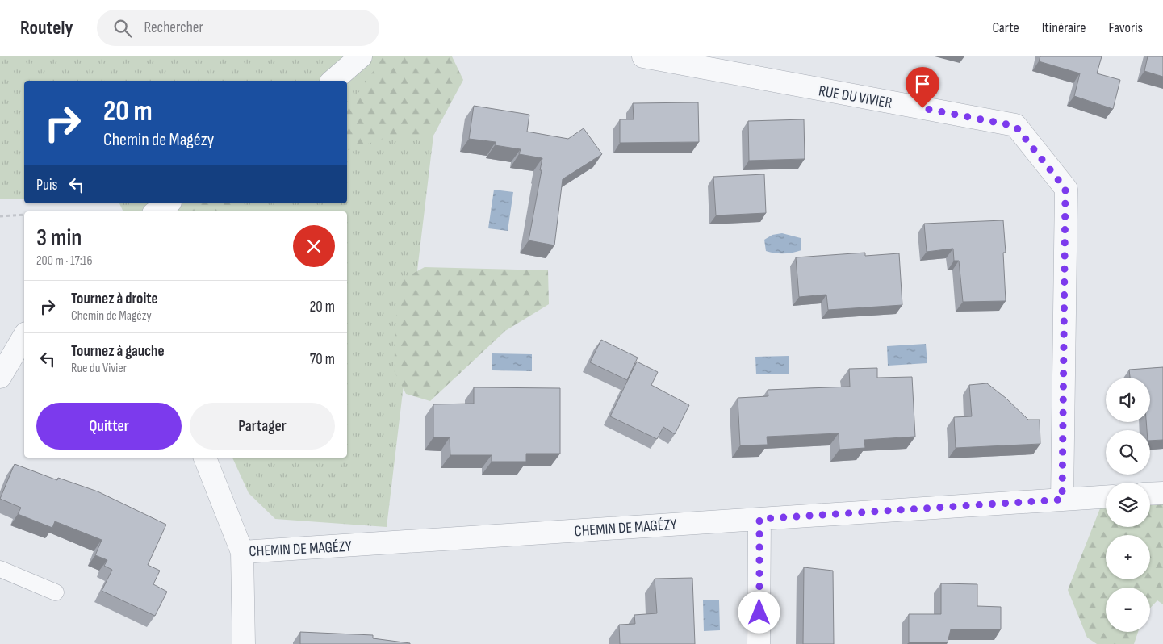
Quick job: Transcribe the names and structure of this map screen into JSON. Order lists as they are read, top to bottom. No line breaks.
{"streets":{"street":["RUE DU VIVIER","CHEMIN DE MAGÉZY"]},"crossings":[["RUE DU VIVIER","CHEMIN DE MAGÉZY"]],"page":{"header":"Routely","search":"Rechercher","nav":["Carte","Itinéraire","Favoris"],"turn":["20 m","Chemin de Magézy"],"then":"Puis","heading":["3 min","200 m · 17:16"],"list":[{"name":"Tournez à droite","note":"Chemin de Magézy","value":"20 m"},{"name":"Tournez à gauche","note":"Rue du Vivier","value":"70 m"}],"map_buttons":["+","−"],"buttons":["Quitter","Partager"]}}
